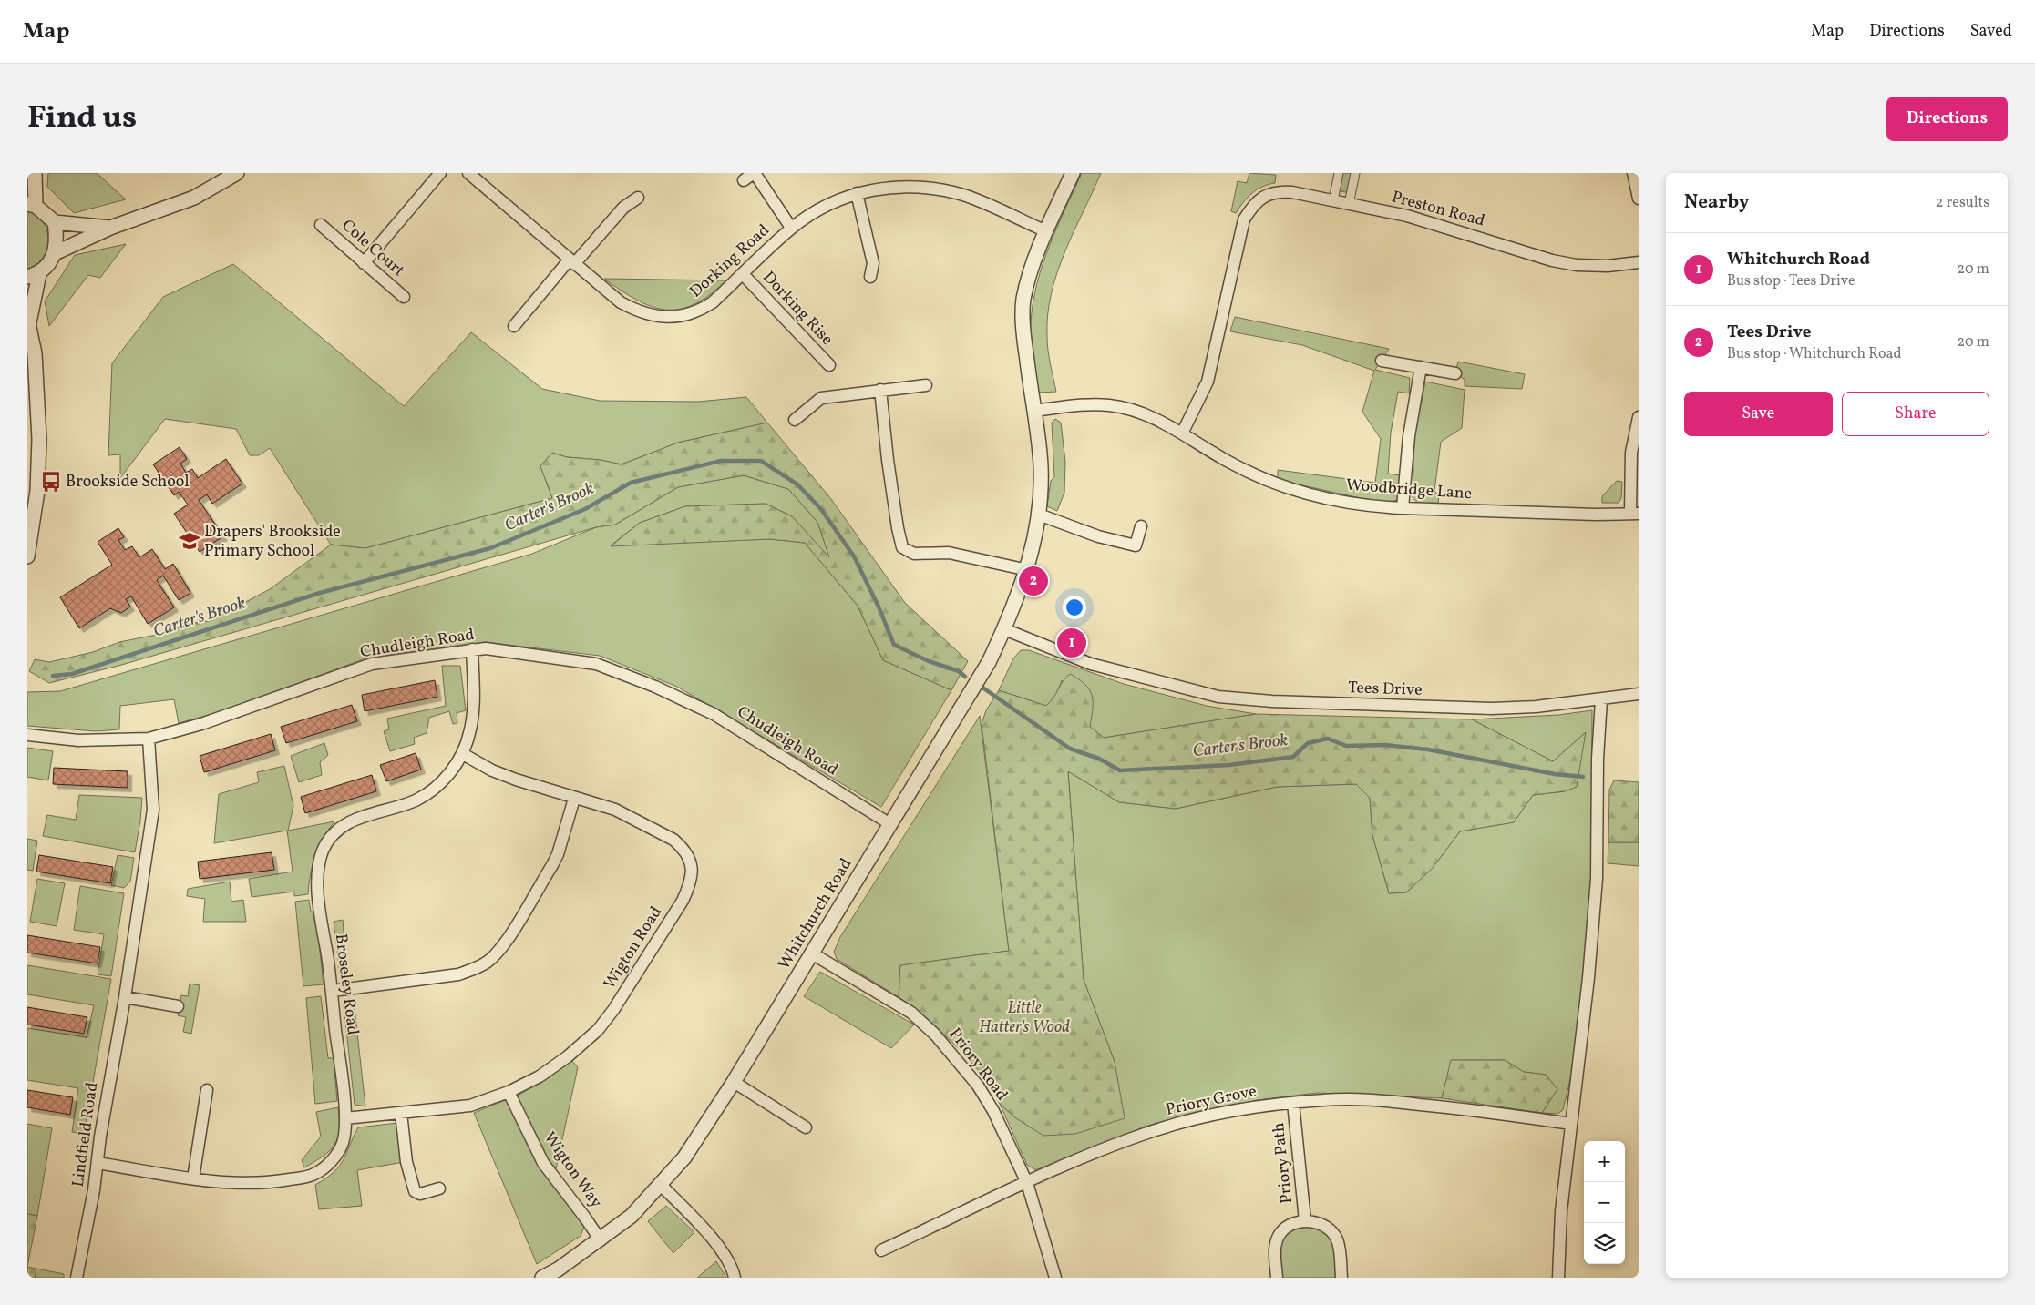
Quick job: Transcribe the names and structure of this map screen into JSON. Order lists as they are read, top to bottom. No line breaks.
{"streets":{"street":["Preston Road","Cole Court","Dorking Road","Dorking Rise","Woodbridge Lane","Chudleigh Road","Tees Drive","Whitchurch Road","Wigton Road","Broseley Road","Priory Road","Priory Grove","Lindfield Road","Priory Path","Wigton Way"]},"crossings":[["Preston Road","Woodbridge Lane"],["Dorking Road","Dorking Rise"],["Dorking Road","Whitchurch Road"],["Woodbridge Lane","Whitchurch Road"],["Chudleigh Road","Whitchurch Road"],["Chudleigh Road","Broseley Road"],["Chudleigh Road","Lindfield Road"],["Tees Drive","Whitchurch Road"],["Whitchurch Road","Priory Road"],["Whitchurch Road","Wigton Way"],["Wigton Road","Broseley Road"],["Wigton Road","Wigton Way"],["Broseley Road","Lindfield Road"],["Priory Road","Priory Grove"],["Priory Grove","Priory Path"]],"water":["Carter's Brook"],"parks":["Little Hatter's Wood"],"places":{"bus stop":["Brookside School"],"school or university":["Drapers' Brookside Primary School"]},"page":{"header":"Map","nav":["Map","Directions","Saved"],"title":"Find us","buttons":["Directions",["Save","Share"]],"heading":["Nearby","2 results"],"list":[{"mark":"1","name":"Whitchurch Road","note":"Bus stop · Tees Drive","value":"20 m"},{"mark":"2","name":"Tees Drive","note":"Bus stop · Whitchurch Road","value":"20 m"}],"pins":["2","1"],"map_buttons":["+","−"]}}
